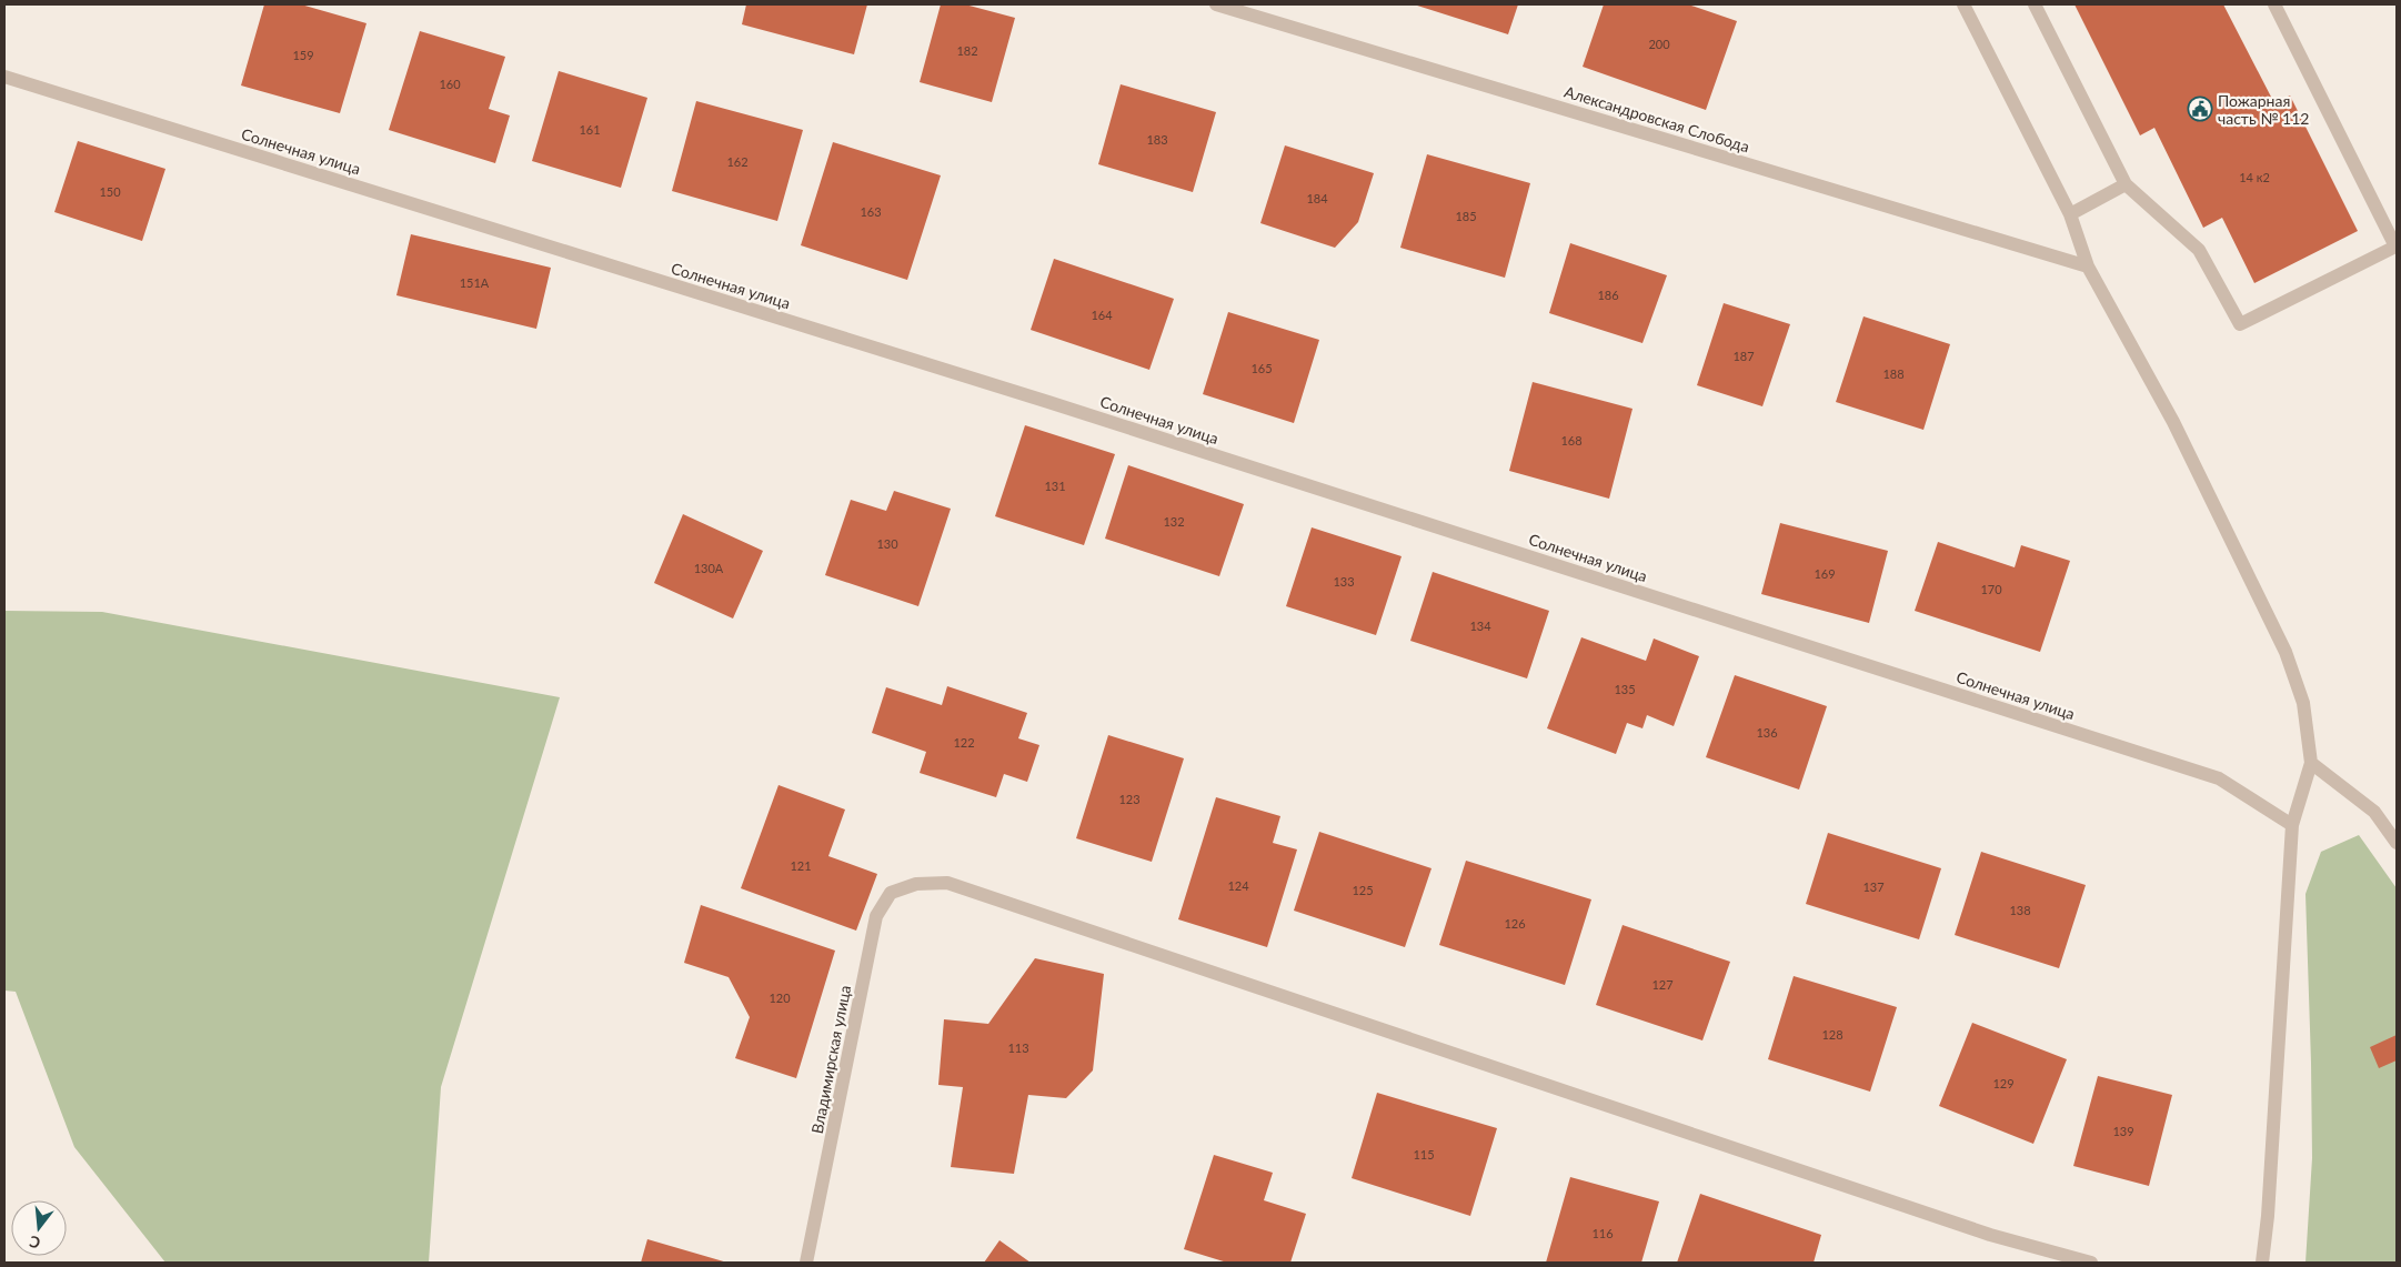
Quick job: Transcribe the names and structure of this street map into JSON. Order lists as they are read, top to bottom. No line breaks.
{"streets":{"street":["Александровская Слобода","Солнечная улица","Владимирская улица"]},"places":{"public building":["Пожарная часть № 112"]},"house_numbers":["200","182","159","160","161","183","162","14 к2","150","184","163","185","151А","186","164","187","165","188","168","131","132","130","130А","169","133","170","134","135","136","122","123","121","124","137","125","138","126","127","120","128","113","129","139","115","116"],"north":"bottom"}
